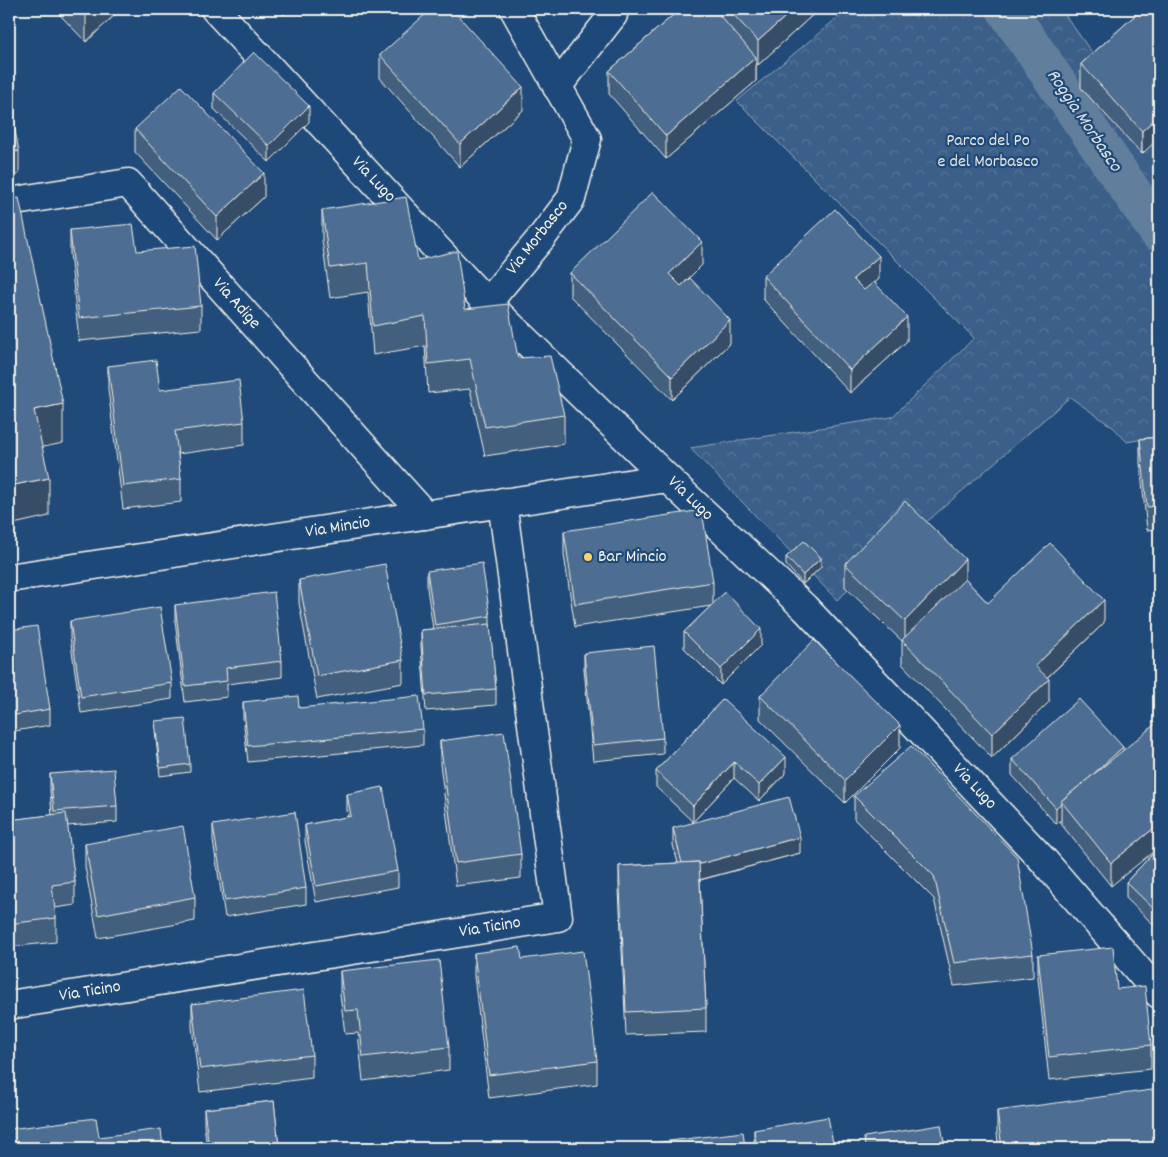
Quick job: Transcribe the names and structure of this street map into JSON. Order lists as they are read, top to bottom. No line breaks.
{"streets":{"street":["Via Lugo","Via Morbasco","Via Adige","Via Mincio","Via Ticino"]},"crossings":[["Via Lugo","Via Morbasco"],["Via Lugo","Via Mincio"],["Via Adige","Via Mincio"],["Via Mincio","Via Ticino"]],"water":["Roggia Morbasco"],"parks":["Parco del Po e del Morbasco"],"places":["Bar Mincio"]}
